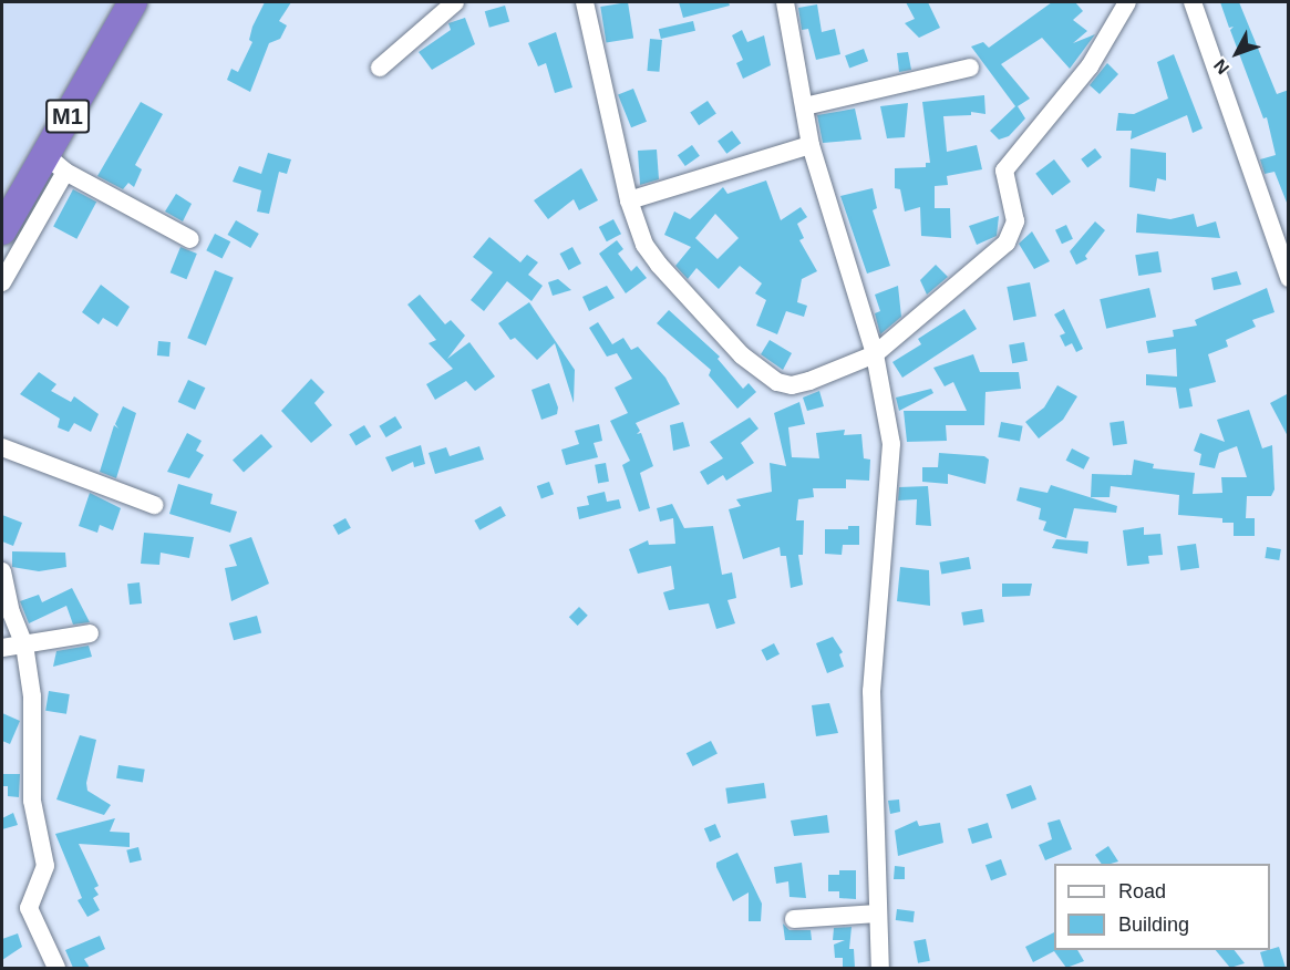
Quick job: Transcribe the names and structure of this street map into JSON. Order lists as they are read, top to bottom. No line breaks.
{"streets":{"highway":["M1"]},"legend":["Road","Building"],"north":"bottom left"}
